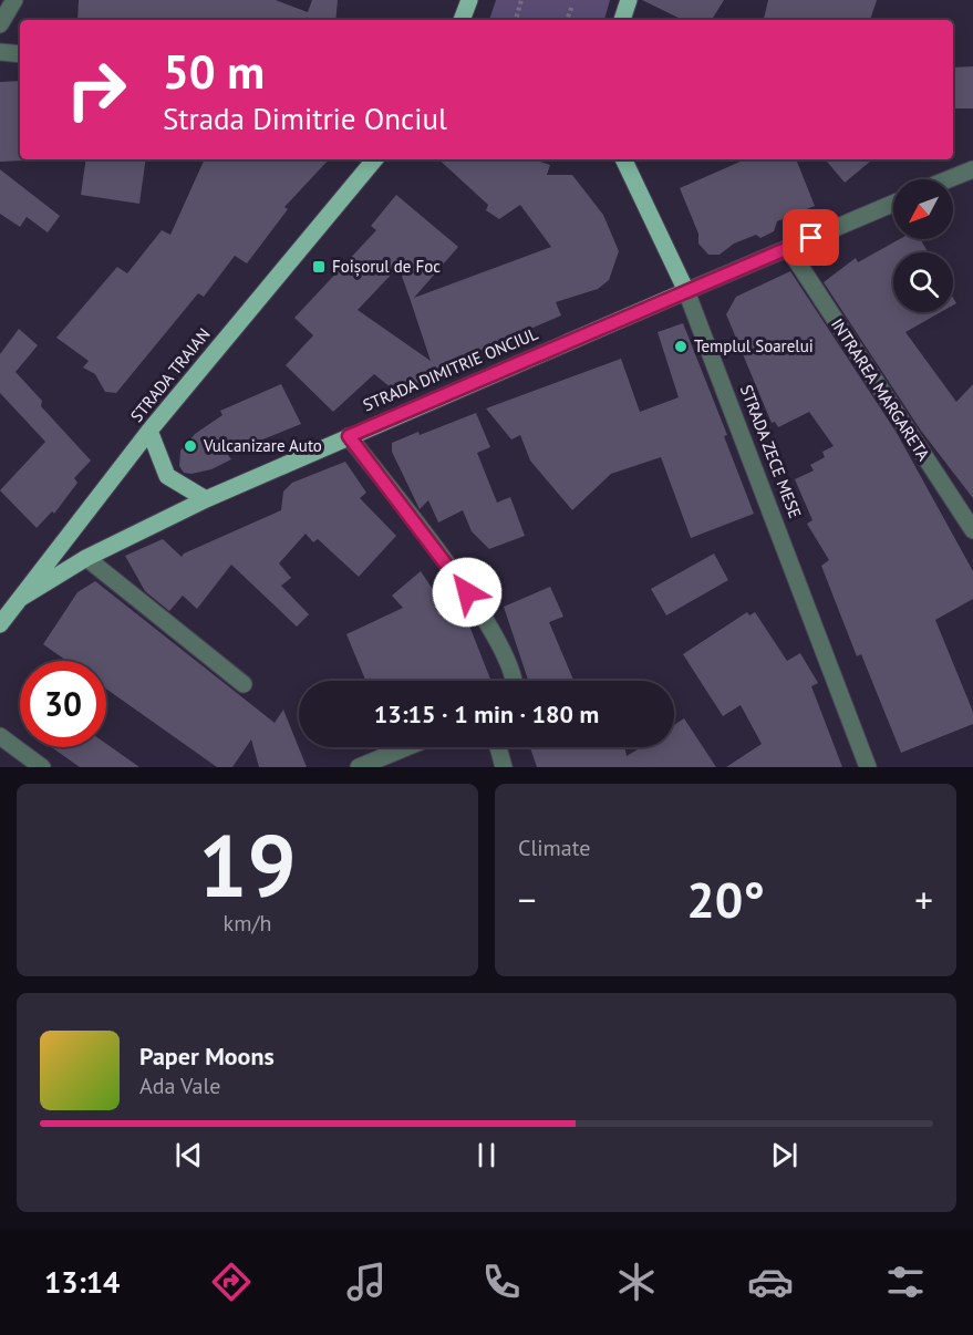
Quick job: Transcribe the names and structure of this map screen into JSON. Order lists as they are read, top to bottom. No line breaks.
{"streets":{"main road":["STRADA DIMITRIE ONCIUL","STRADA TRAIAN","STRADA ZECE MESE"],"street":["INTRAREA MARGARETA"]},"crossings":[["STRADA DIMITRIE ONCIUL","STRADA TRAIAN"],["STRADA DIMITRIE ONCIUL","INTRAREA MARGARETA"],["STRADA DIMITRIE ONCIUL","STRADA ZECE MESE"]],"places":{"transit":["Foișorul de Foc"],"other":["Templul Soarelui","Vulcanizare Auto"]},"north":"bottom left","page":{"turn":["50 m","Strada Dimitrie Onciul"],"limit":"30","trip":"13:15 · 1 min · 180 m","tile":[["19","km/h"],"Climate"],"heat":["−","20°","+"],"song":["Paper Moons","Ada Vale"],"tabs":"13:14"}}
